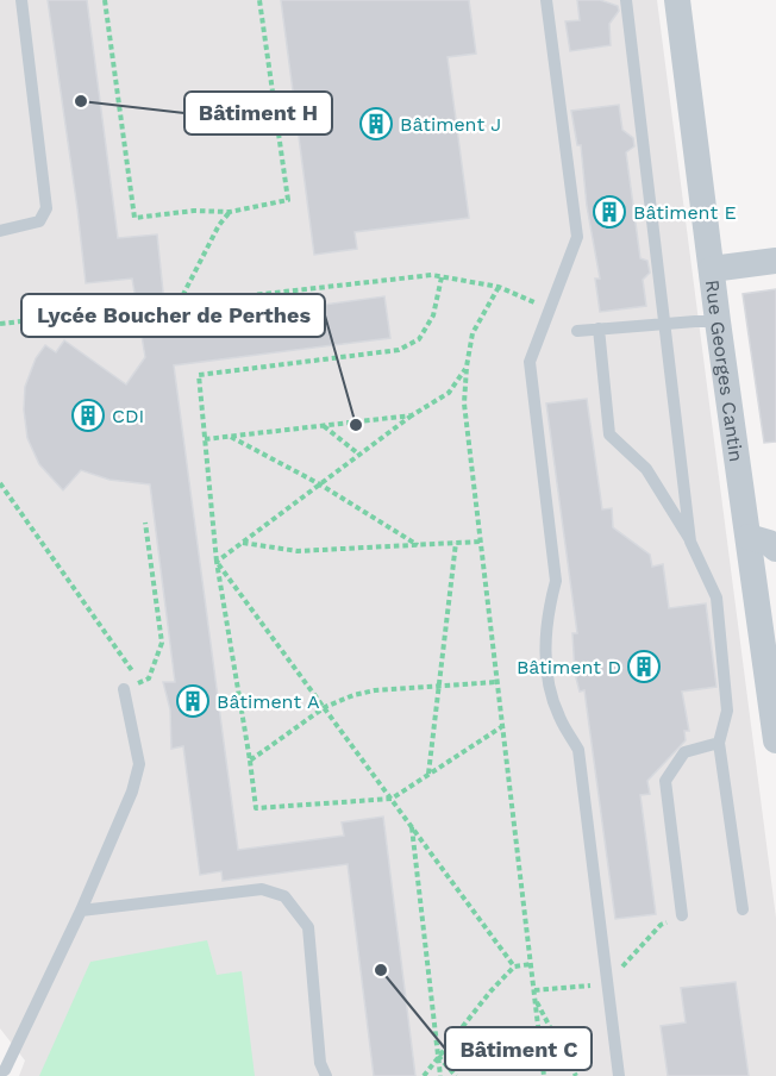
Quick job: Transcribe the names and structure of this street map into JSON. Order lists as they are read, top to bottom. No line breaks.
{"streets":{"street":["Rue Georges Cantin"]},"places":{"other":["Bâtiment H","Lycée Boucher de Perthes","Bâtiment C"],"building":["Bâtiment J","Bâtiment E","CDI","Bâtiment D","Bâtiment A"]}}
